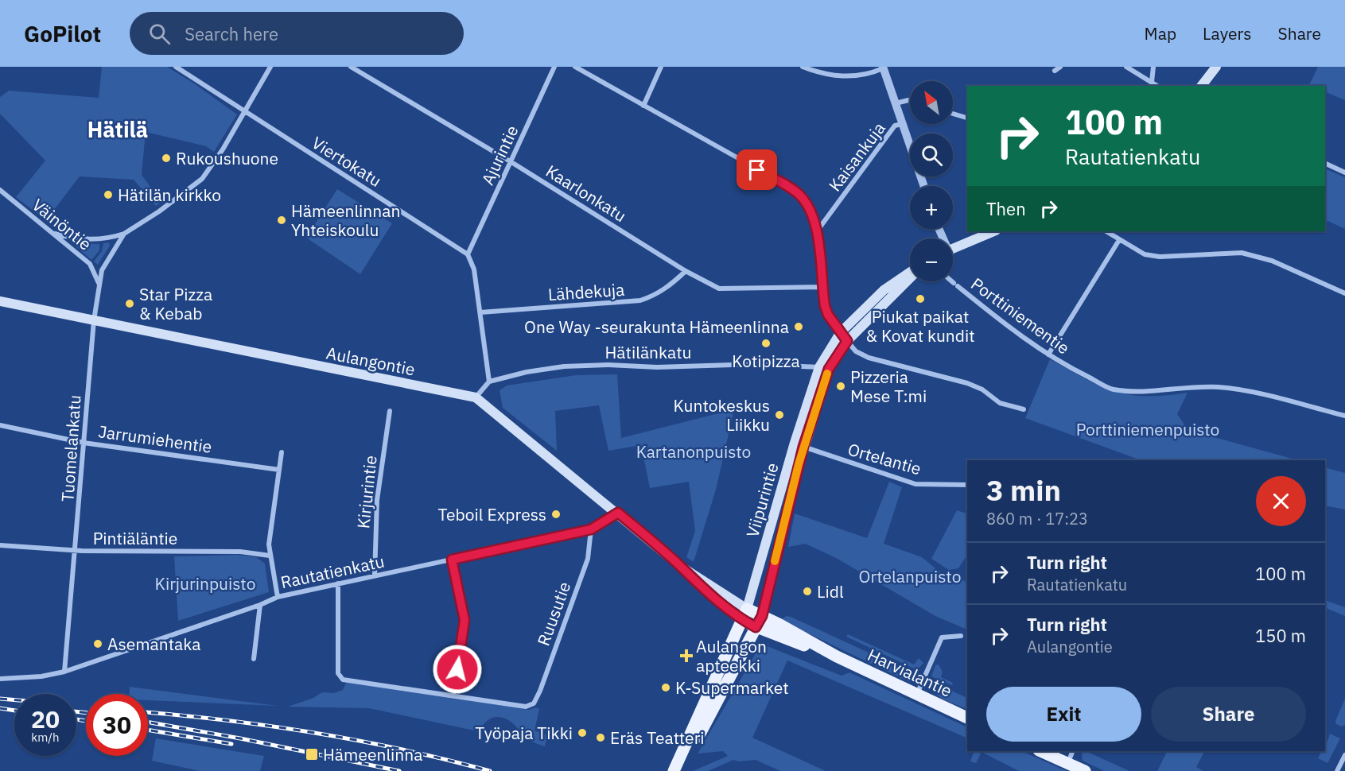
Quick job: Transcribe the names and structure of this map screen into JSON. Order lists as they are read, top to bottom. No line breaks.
{"streets":{"main road":["Aulangontie","Viipurintie","Harvialantie"],"street":["Ajurintie","Kaisankuja","Viertokatu","Kaarlonkatu","Väinöntie","Lähdekuja","Porttiniementie","Hätilänkatu","Jarrumiehentie","Tuomelankatu","Ortelantie","Kirjurintie","Pintiäläntie","Rautatienkatu","Ruusutie"]},"crossings":[["Ajurintie","Viertokatu"],["Ajurintie","Kaarlonkatu"],["Viertokatu","Tuomelankatu"],["Kaarlonkatu","Lähdekuja"],["Väinöntie","Tuomelankatu"],["Hätilänkatu","Viipurintie"],["Aulangontie","Tuomelankatu"],["Aulangontie","Viipurintie"],["Aulangontie","Rautatienkatu"],["Aulangontie","Harvialantie"],["Jarrumiehentie","Tuomelankatu"],["Tuomelankatu","Pintiäläntie"],["Tuomelankatu","Rautatienkatu"],["Ortelantie","Viipurintie"],["Kirjurintie","Rautatienkatu"],["Viipurintie","Harvialantie"],["Rautatienkatu","Ruusutie"]],"districts":["Hätilä"],"parks":["Porttiniemenpuisto","Kartanonpuisto","Ortelanpuisto","Kirjurinpuisto"],"places":{"other":["Rukoushuone","Hätilän kirkko","Hämeenlinnan Yhteiskoulu","Piukat paikat & Kovat kundit","Star Pizza & Kebab","One Way -seurakunta Hämeenlinna","Kotipizza","Pizzeria Mese T:mi","Kuntokeskus Liikku","Teboil Express","Lidl","Asemantaka","K-Supermarket","Työpaja Tikki","Eräs Teatteri"],"health":["Aulangon apteekki"],"transit":["Hämeenlinna"]},"north":"top left","page":{"header":"GoPilot","search":"Search here","nav":["Map","Layers","Share"],"map_buttons":["+","−"],"turn":["100 m","Rautatienkatu"],"then":"Then","heading":["3 min","860 m · 17:23"],"list":[{"name":"Turn right","note":"Rautatienkatu","value":"100 m"},{"name":"Turn right","note":"Aulangontie","value":"150 m"}],"buttons":["Exit","Share"],"speed":"20 km/h","limit":"30"}}
